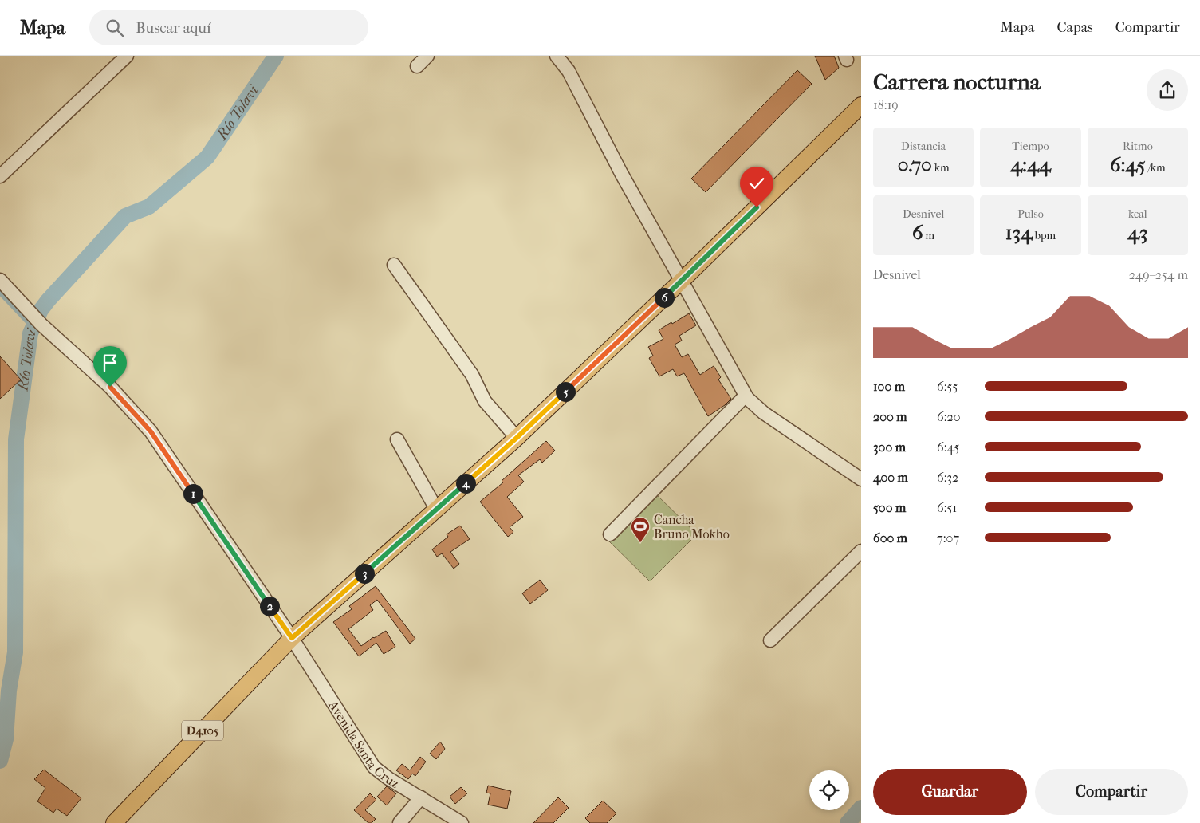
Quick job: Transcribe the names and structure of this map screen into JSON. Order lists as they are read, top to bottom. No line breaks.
{"streets":{"main road":["D4105"],"street":["Avenida Santa Cruz"]},"crossings":[["D4105","Avenida Santa Cruz"]],"water":["Río Tolavi"],"places":{"sports":["Cancha Bruno Mokho"]},"page":{"header":"Mapa","search":"Buscar aquí","nav":["Mapa","Capas","Compartir"],"heading":["Carrera nocturna","18:19"],"stats":[["Distancia","0.70 km"],["Tiempo","4:44"],["Ritmo","6:45 /km"],["Desnivel","6 m"],["Pulso","134 bpm"],["kcal","43"]],"chart":["Desnivel","249–254 m"],"pins":["6","5","4","1","3","2"],"list":[{"name":"100 m","note":"6:55"},{"name":"200 m","note":"6:20"},{"name":"300 m","note":"6:45"},{"name":"400 m","note":"6:32"},{"name":"500 m","note":"6:51"},{"name":"600 m","note":"7:07"}],"buttons":["Guardar","Compartir"]}}
